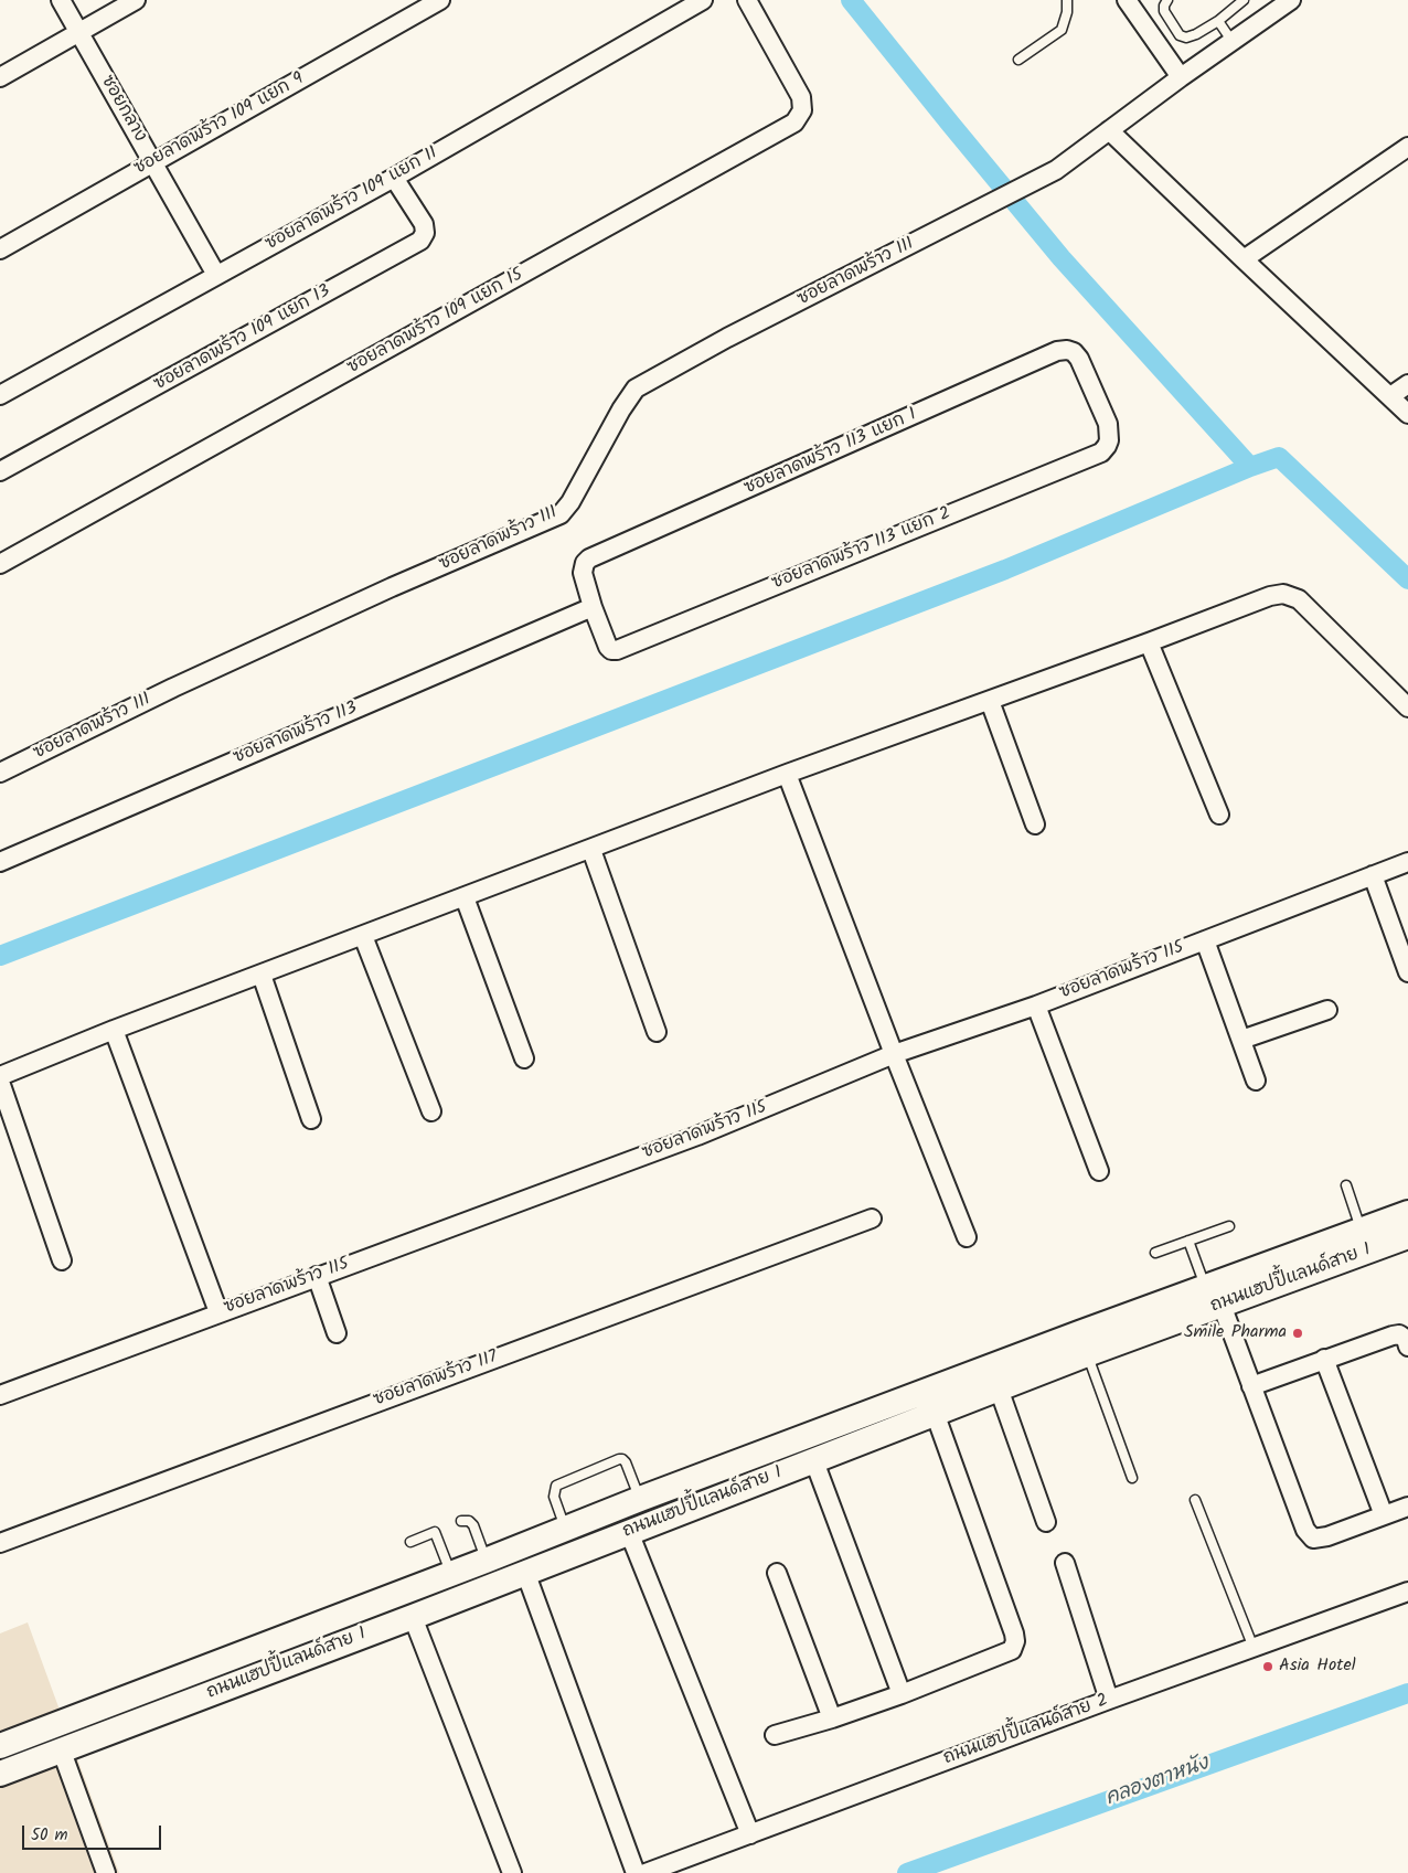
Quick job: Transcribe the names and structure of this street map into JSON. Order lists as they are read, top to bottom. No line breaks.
{"streets":{"street":["ซอยกลาง","ซอยลาดพร้าว 109 แยก 9","ซอยลาดพร้าว 109 แยก 11","ซอยลาดพร้าว 111","ซอยลาดพร้าว 109 แยก 15","ซอยลาดพร้าว 109 แยก 13","ซอยลาดพร้าว 113 แยก 1","ซอยลาดพร้าว 113 แยก 2","ซอยลาดพร้าว 113","ซอยลาดพร้าว 115","ถนนแฮปปี้แลนด์สาย 1","ซอยลาดพร้าว 117","ถนนแฮปปี้แลนด์สาย 2"]},"crossings":[["ซอยกลาง","ซอยลาดพร้าว 109 แยก 9"],["ซอยกลาง","ซอยลาดพร้าว 109 แยก 11"],["ซอยลาดพร้าว 109 แยก 11","ซอยลาดพร้าว 109 แยก 13"],["ซอยลาดพร้าว 113 แยก 1","ซอยลาดพร้าว 113 แยก 2"],["ซอยลาดพร้าว 113 แยก 1","ซอยลาดพร้าว 113"],["ซอยลาดพร้าว 113 แยก 2","ซอยลาดพร้าว 113"]],"water":["คลองตาหนัง"],"places":["Smile Pharma","Asia Hotel"],"scale_bar":"50 m"}
